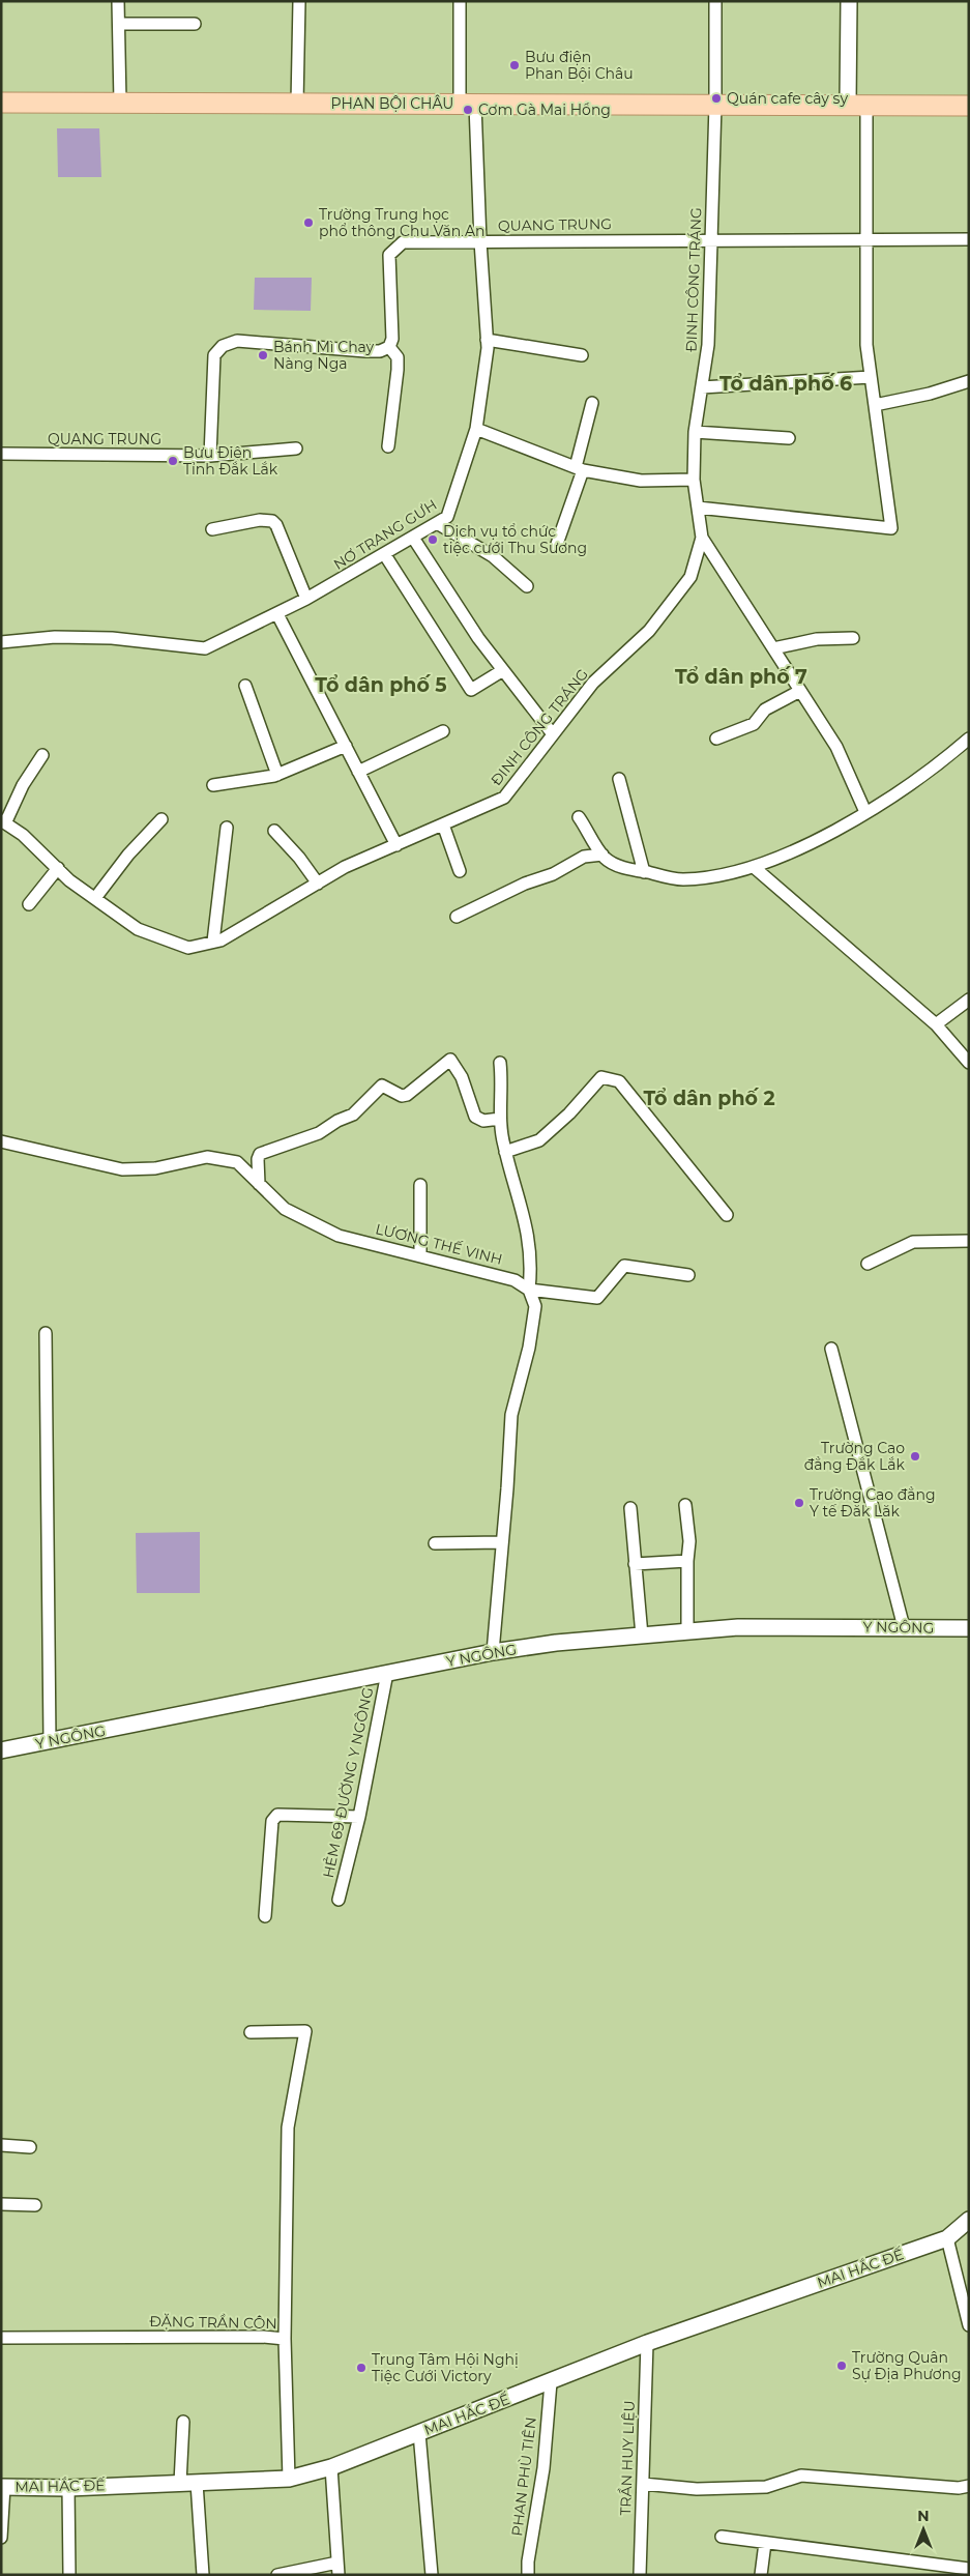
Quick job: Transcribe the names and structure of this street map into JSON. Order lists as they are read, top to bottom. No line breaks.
{"streets":{"main road":["PHAN BỘI CHÂU"],"street":["QUANG TRUNG","ĐINH CÔNG TRÁNG","NƠ TRANG GƯH","LƯƠNG THẾ VINH","Y NGÔNG","HẺM 69 ĐƯỜNG Y NGÔNG","MAI HẮC ĐẾ","ĐẶNG TRẦN CÔN","TRẦN HUY LIỆU","PHAN PHÙ TIÊN"]},"crossings":[["PHAN BỘI CHÂU","ĐINH CÔNG TRÁNG"],["PHAN BỘI CHÂU","NƠ TRANG GƯH"],["QUANG TRUNG","ĐINH CÔNG TRÁNG"],["QUANG TRUNG","NƠ TRANG GƯH"],["Y NGÔNG","HẺM 69 ĐƯỜNG Y NGÔNG"],["MAI HẮC ĐẾ","ĐẶNG TRẦN CÔN"],["MAI HẮC ĐẾ","TRẦN HUY LIỆU"],["MAI HẮC ĐẾ","PHAN PHÙ TIÊN"]],"districts":["Tổ dân phố 6","Tổ dân phố 7","Tổ dân phố 5","Tổ dân phố 2"],"places":["Bưu điện Phan Bội Châu","Quán cafe cây sy","Cơm Gà Mai Hồng","Trường Trung học phổ thông Chu Văn An","Bánh Mì Chay Nàng Nga","Bưu Điện Tỉnh Đắk Lắk","Dịch vụ tổ chức tiệc cưới Thu Sương","Trường Cao đẳng Đắk Lắk","Trường Cao đẳng Y tế Đăk Lăk","Trường Quân Sự Địa Phương","Trung Tâm Hội Nghị Tiệc Cưới Victory"],"north":"top"}
